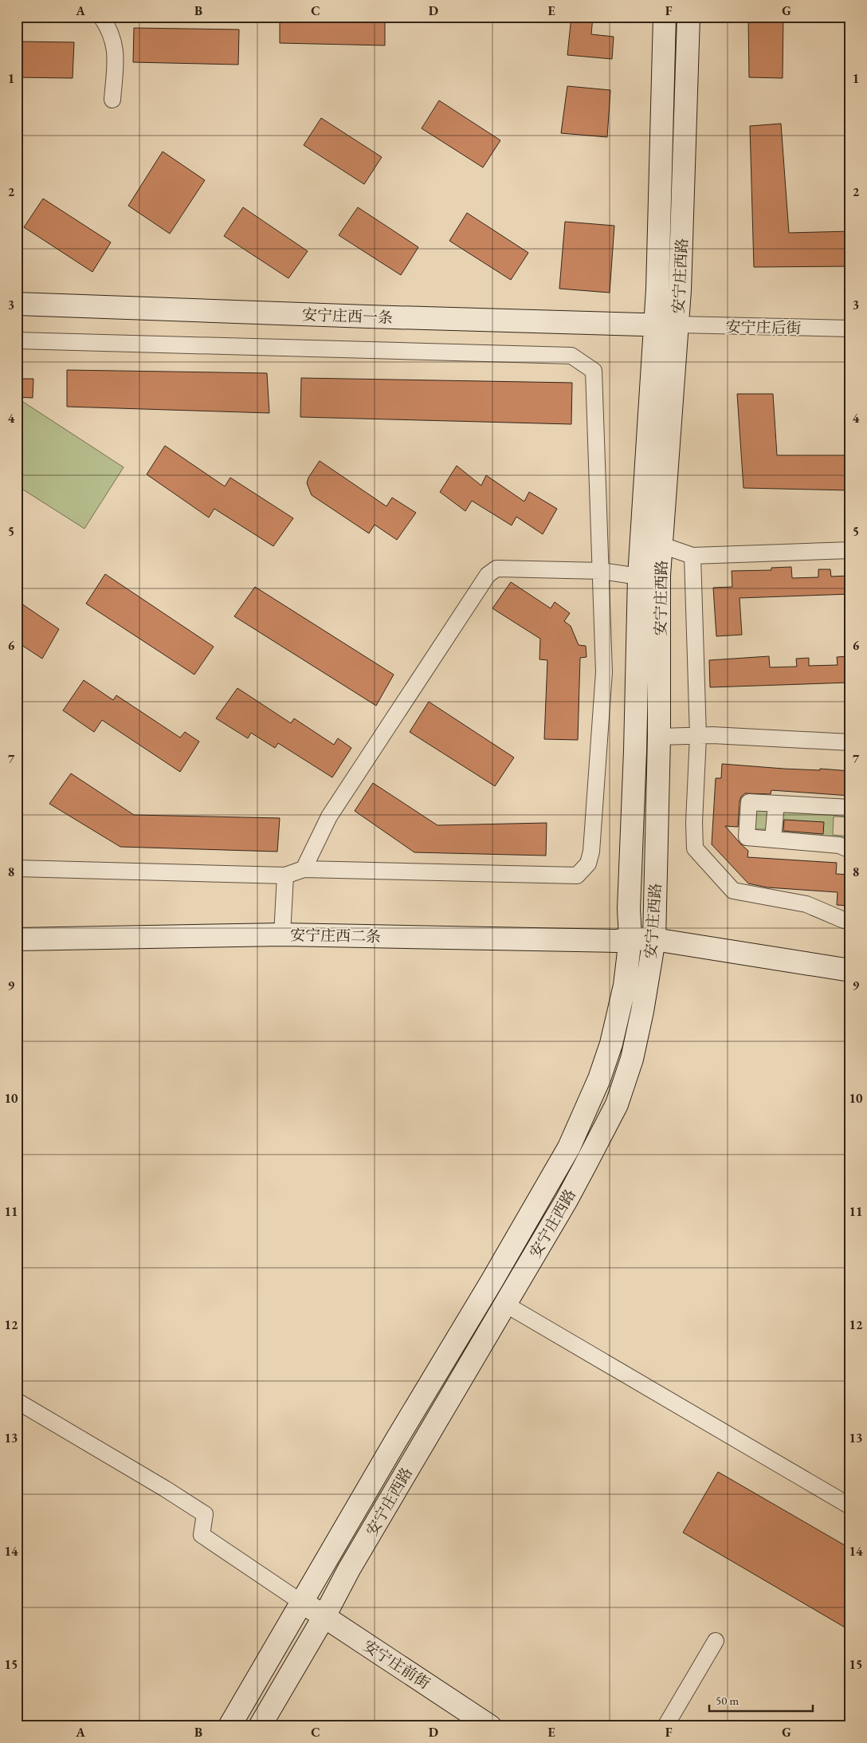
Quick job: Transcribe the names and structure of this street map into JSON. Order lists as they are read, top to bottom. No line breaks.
{"streets":{"main road":["安宁庄西路","安宁庄西一条","安宁庄西二条","安宁庄前街"],"street":["安宁庄后街"]},"crossings":[["安宁庄西路","安宁庄西一条"],["安宁庄西路","安宁庄后街"],["安宁庄西路","安宁庄西二条"],["安宁庄西路","安宁庄前街"],["安宁庄西一条","安宁庄后街"]],"scale_bar":"50 m","grid":{"columns":["A","B","C","D","E","F","G"],"rows":["1","2","3","4","5","6","7","8","9","10","11","12","13","14","15"]}}
